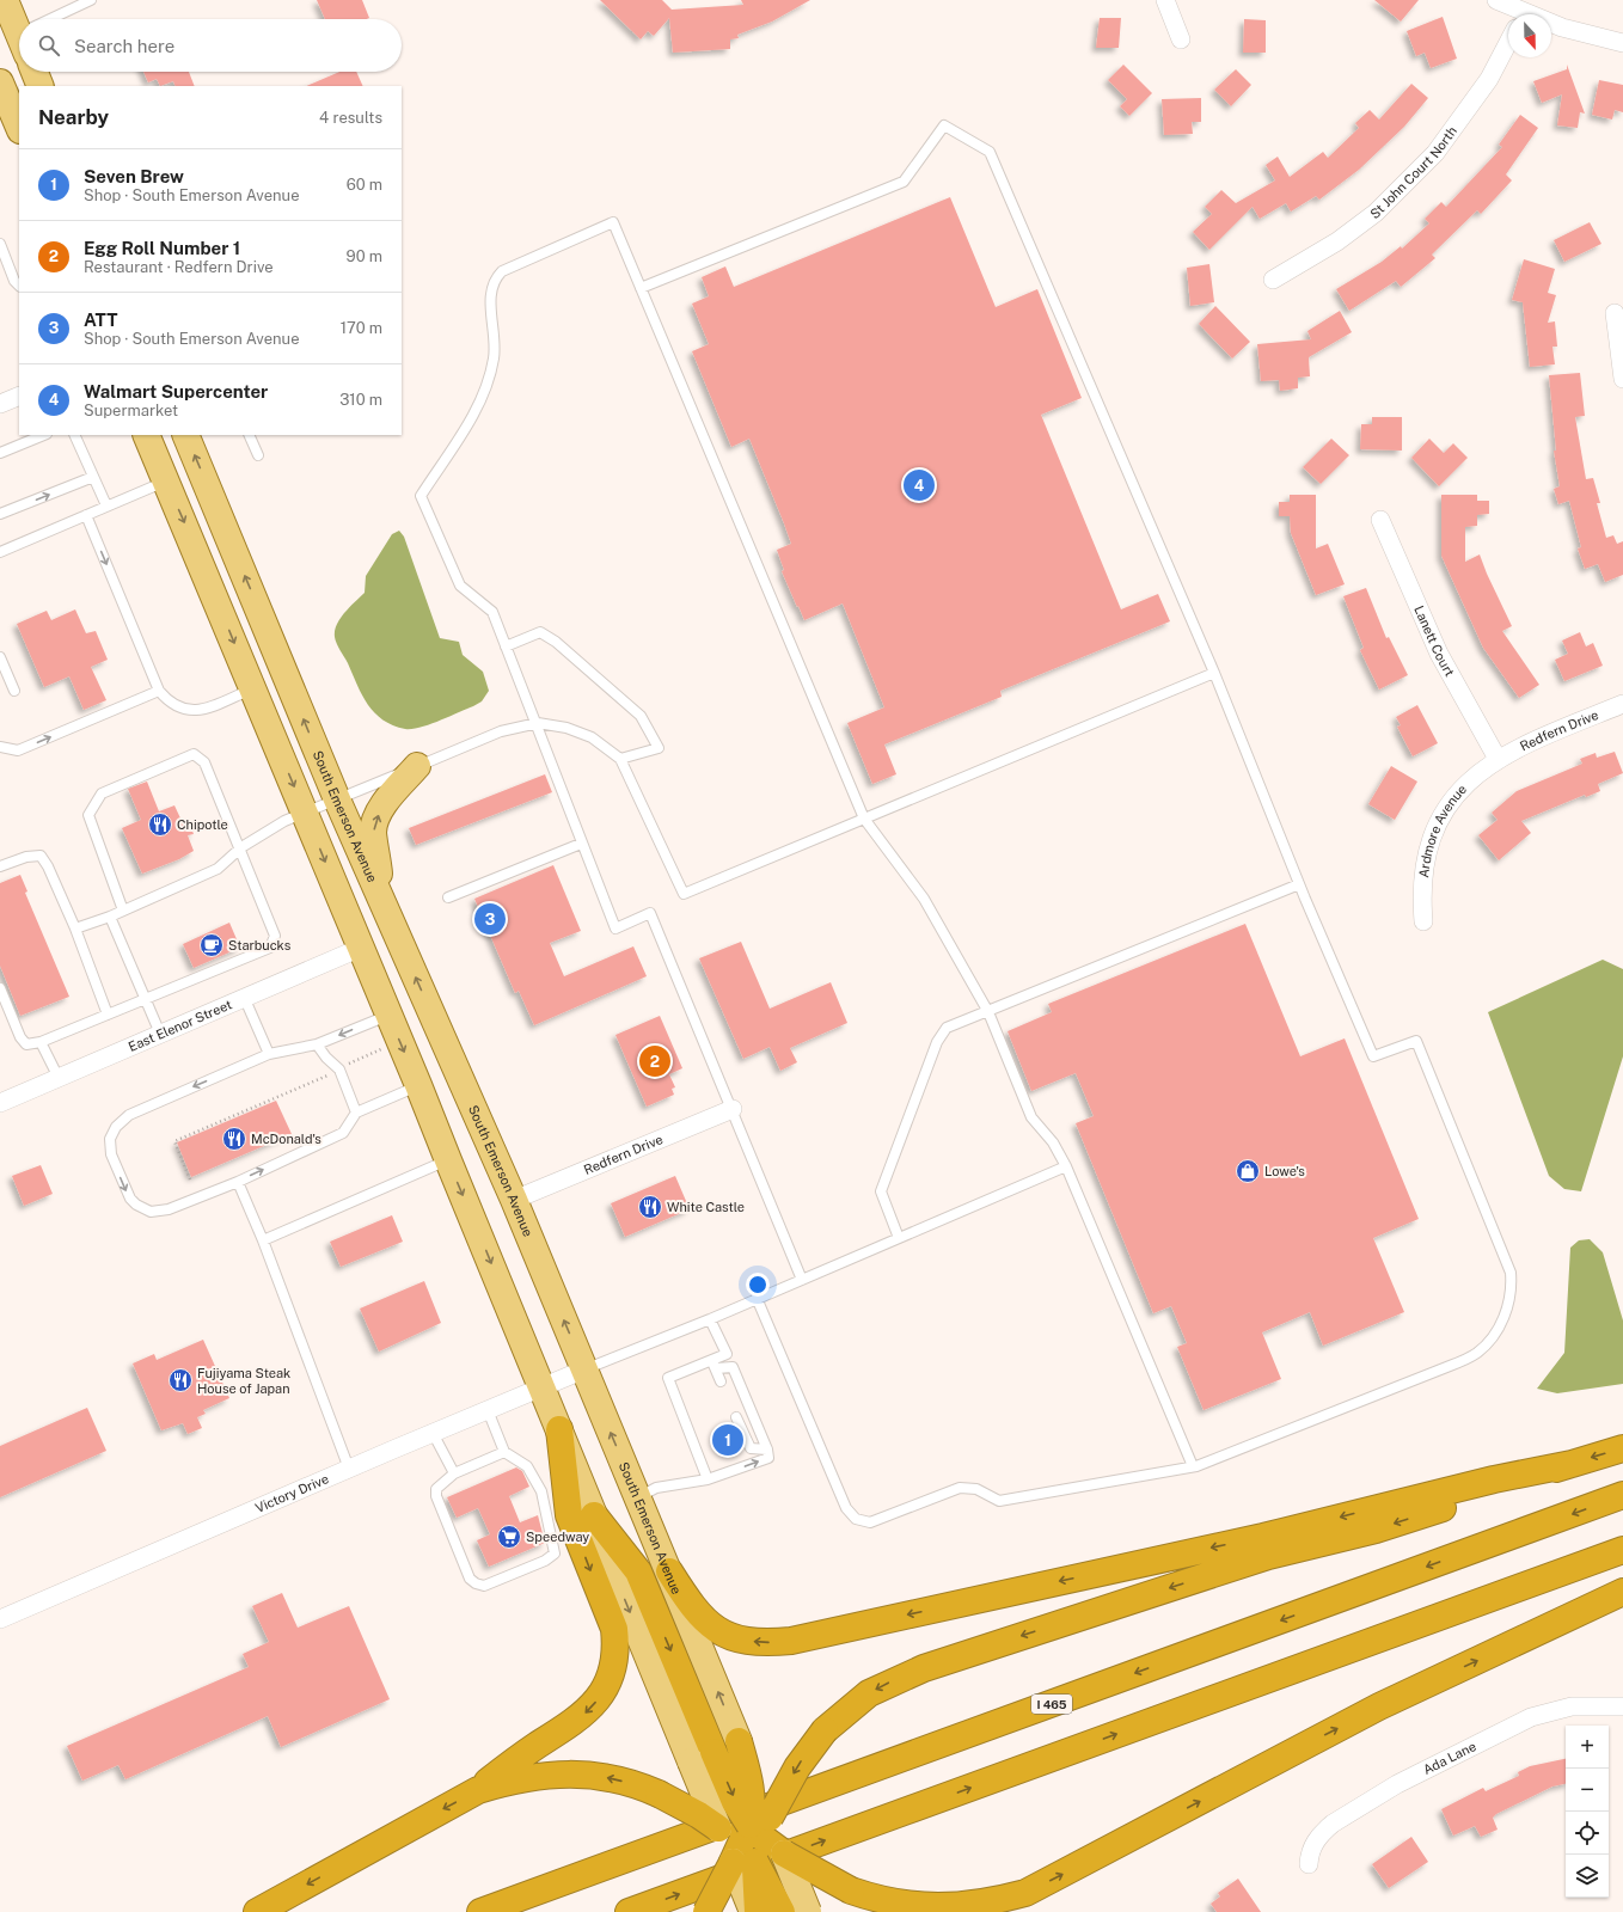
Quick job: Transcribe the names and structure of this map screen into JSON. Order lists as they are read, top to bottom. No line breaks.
{"streets":{"highway":["I 465"],"main road":["South Emerson Avenue"],"street":["St John Court North","Lanett Court","Redfern Drive","Ardmore Avenue","East Elenor Street","Victory Drive","Ada Lane"]},"crossings":[["Lanett Court","Redfern Drive"],["Lanett Court","Ardmore Avenue"],["Redfern Drive","South Emerson Avenue"],["Redfern Drive","Ardmore Avenue"],["South Emerson Avenue","Victory Drive"]],"places":{"restaurant":["Chipotle","McDonald's","White Castle","Fujiyama Steak House of Japan"],"cafe":["Starbucks"],"shop":["Lowe's"],"supermarket":["Speedway"]},"north":"bottom","page":{"search":"Search here","heading":["Nearby","4 results"],"list":[{"mark":"1","name":"Seven Brew","note":"Shop · South Emerson Avenue","value":"60 m"},{"mark":"2","name":"Egg Roll Number 1","note":"Restaurant · Redfern Drive","value":"90 m"},{"mark":"3","name":"ATT","note":"Shop · South Emerson Avenue","value":"170 m"},{"mark":"4","name":"Walmart Supercenter","note":"Supermarket","value":"310 m"}],"pins":["4","3","2","1"],"map_buttons":["+","−"]}}
